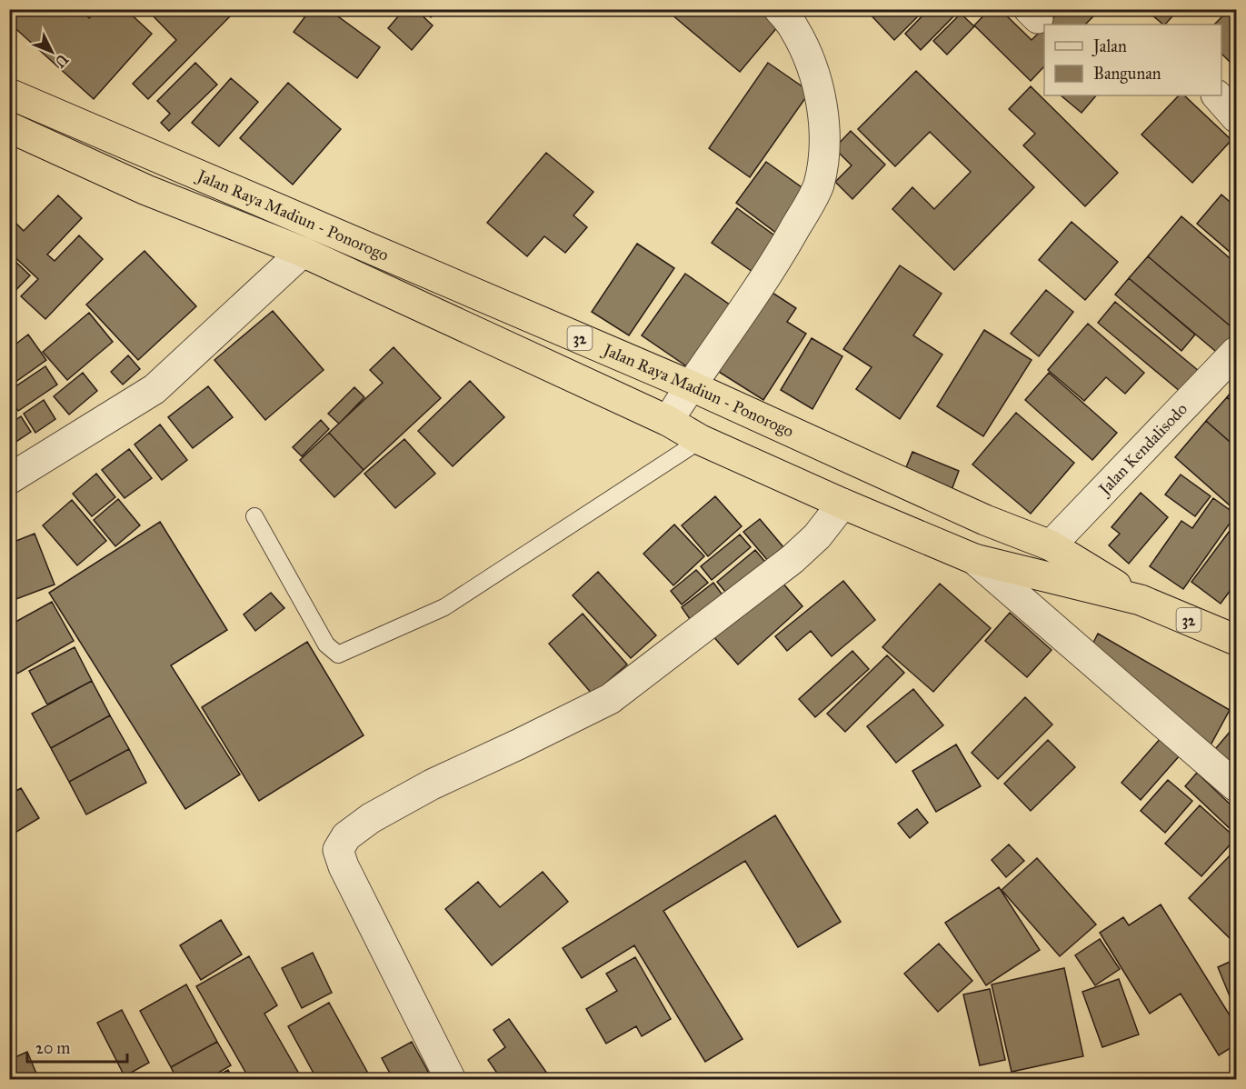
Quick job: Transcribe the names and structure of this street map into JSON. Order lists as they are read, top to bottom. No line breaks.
{"streets":{"highway":["Jalan Raya Madiun - Ponorogo","32"],"street":["Jalan Kendalisodo"]},"crossings":[["Jalan Raya Madiun - Ponorogo","Jalan Kendalisodo"]],"legend":["Jalan","Bangunan"],"scale_bar":"20 m","north":"bottom right"}
